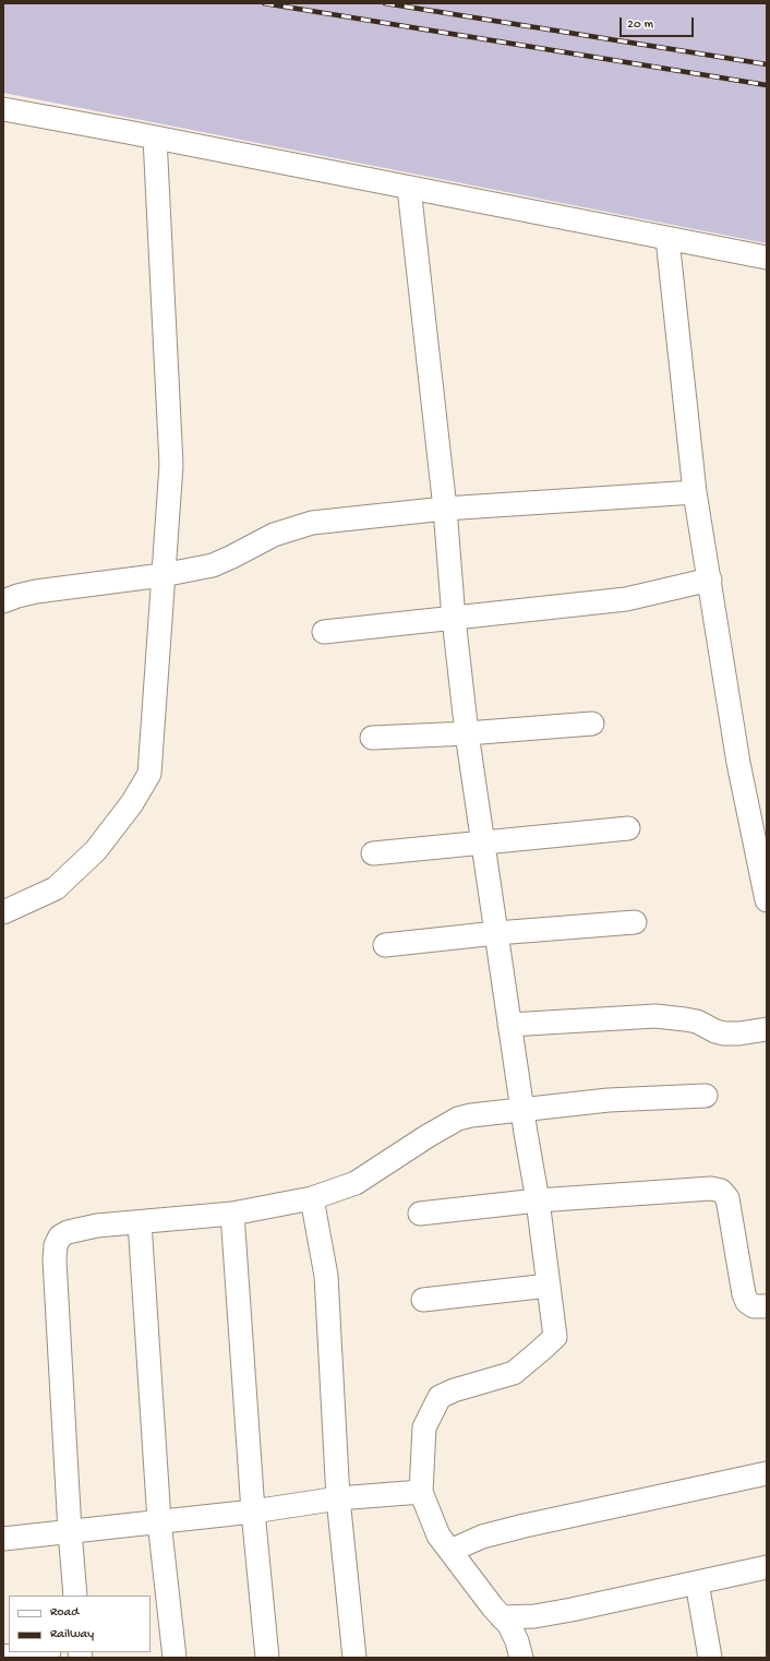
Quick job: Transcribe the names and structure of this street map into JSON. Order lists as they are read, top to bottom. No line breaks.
{"legend":["Road","Railway"],"scale_bar":"20 m"}
